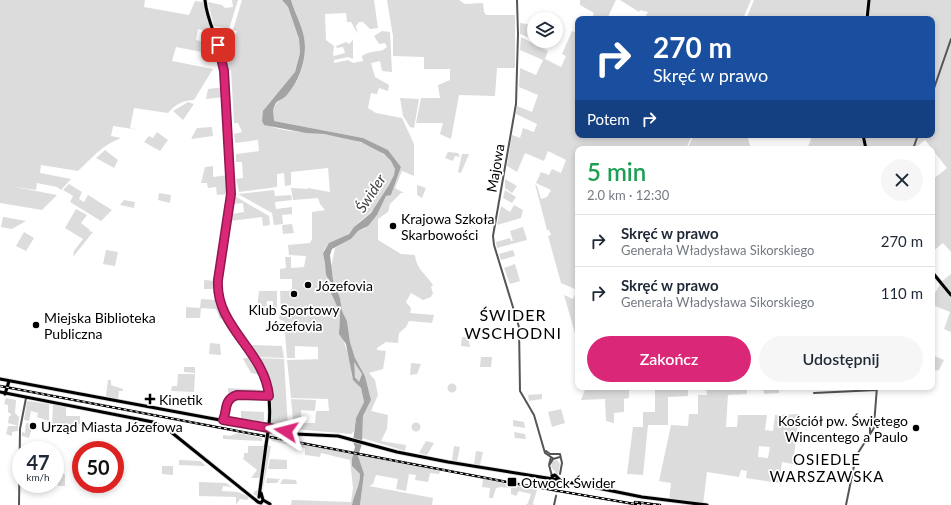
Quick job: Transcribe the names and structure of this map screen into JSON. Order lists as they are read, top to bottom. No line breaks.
{"streets":{"street":["Majowa"]},"districts":["ŚWIDER WSCHODNI","OSIEDLE WARSZAWSKA"],"water":["Świder"],"places":{"other":["Krajowa Szkoła Skarbowości","Józefovia","Klub Sportowy Józefovia","Miejska Biblioteka Publiczna","Urząd Miasta Józefowa","Kościół pw. Świętego Wincentego a Paulo"],"health":["Kinetik"],"transit":["Otwock Świder"]},"page":{"turn":["270 m","Skręć w prawo"],"then":"Potem","heading":["5 min","2.0 km · 12:30"],"list":[{"name":"Skręć w prawo","note":"Generała Władysława Sikorskiego","value":"270 m"},{"name":"Skręć w prawo","note":"Generała Władysława Sikorskiego","value":"110 m"}],"buttons":["Zakończ","Udostępnij"],"speed":"47 km/h","limit":"50"}}
